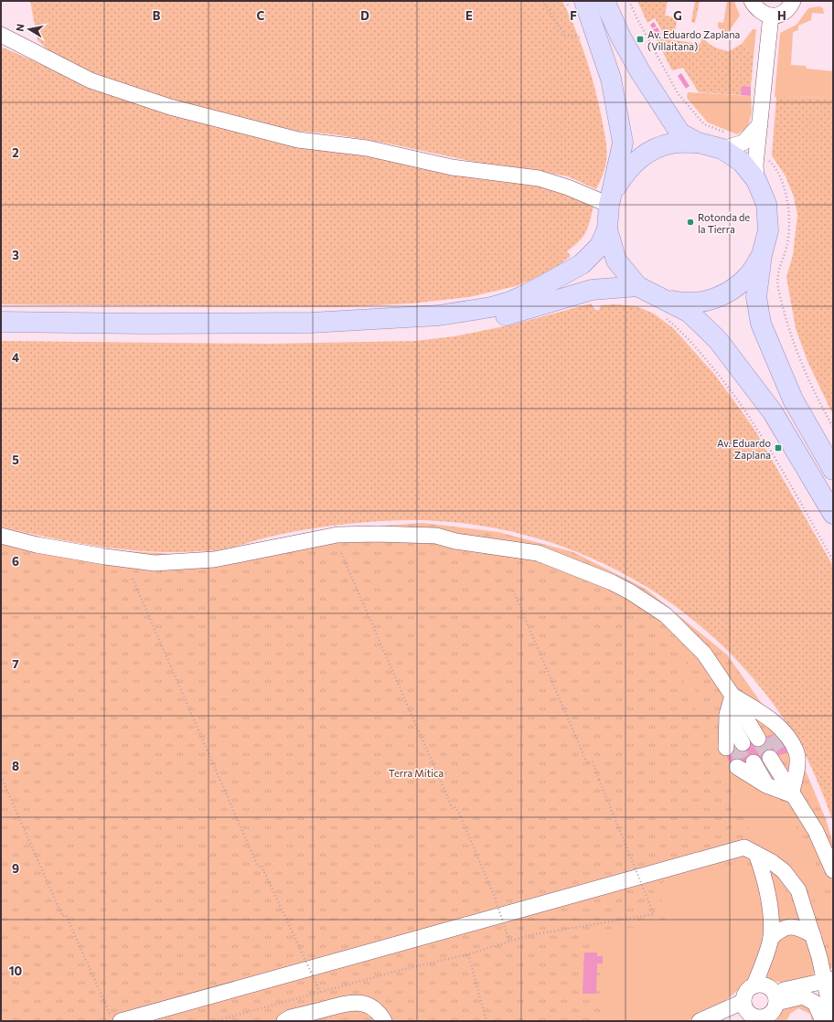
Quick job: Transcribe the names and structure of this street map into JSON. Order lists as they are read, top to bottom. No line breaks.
{"parks":["Terra Mítica"],"places":{"transit":["Av. Eduardo Zaplana (Villaitana)","Av. Eduardo Zaplana"],"other":["Rotonda de la Tierra"]},"north":"left","grid":{"columns":["B","C","D","E","F","G","H"],"rows":["2","3","4","5","6","7","8","9","10"]}}
